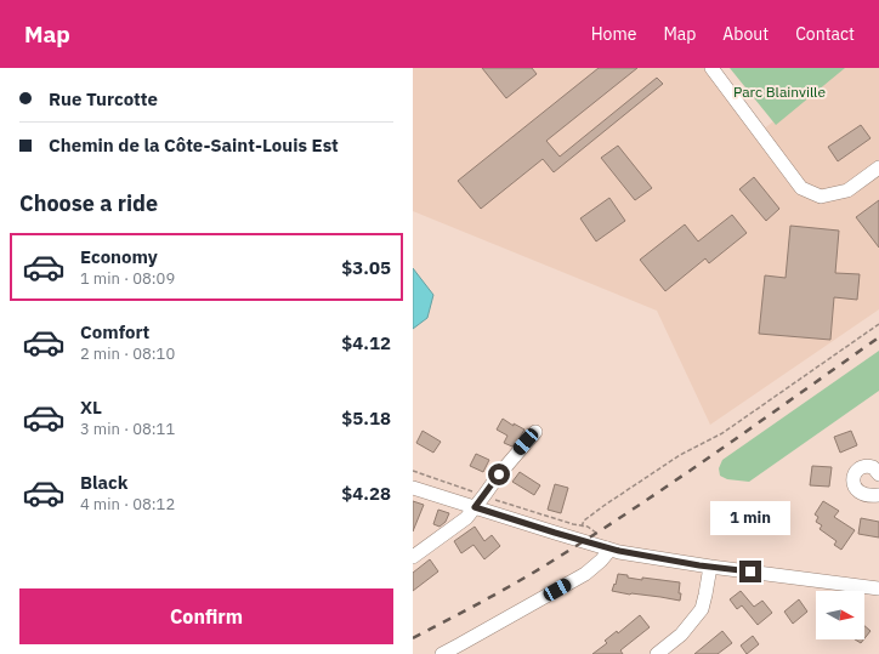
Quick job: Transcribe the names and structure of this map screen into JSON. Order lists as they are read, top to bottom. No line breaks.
{"parks":["Parc Blainville"],"north":"right","page":{"header":"Map","nav":["Home","Map","About","Contact"],"banner":["Rue Turcotte","Chemin de la Côte-Saint-Louis Est"],"heading":"Choose a ride","list":[{"name":"Economy","note":"1 min · 08:09","value":"$3.05"},{"name":"Comfort","note":"2 min · 08:10","value":"$4.12"},{"name":"XL","note":"3 min · 08:11","value":"$5.18"},{"name":"Black","note":"4 min · 08:12","value":"$4.28"}],"bubble":"1 min","buttons":"Confirm"}}
